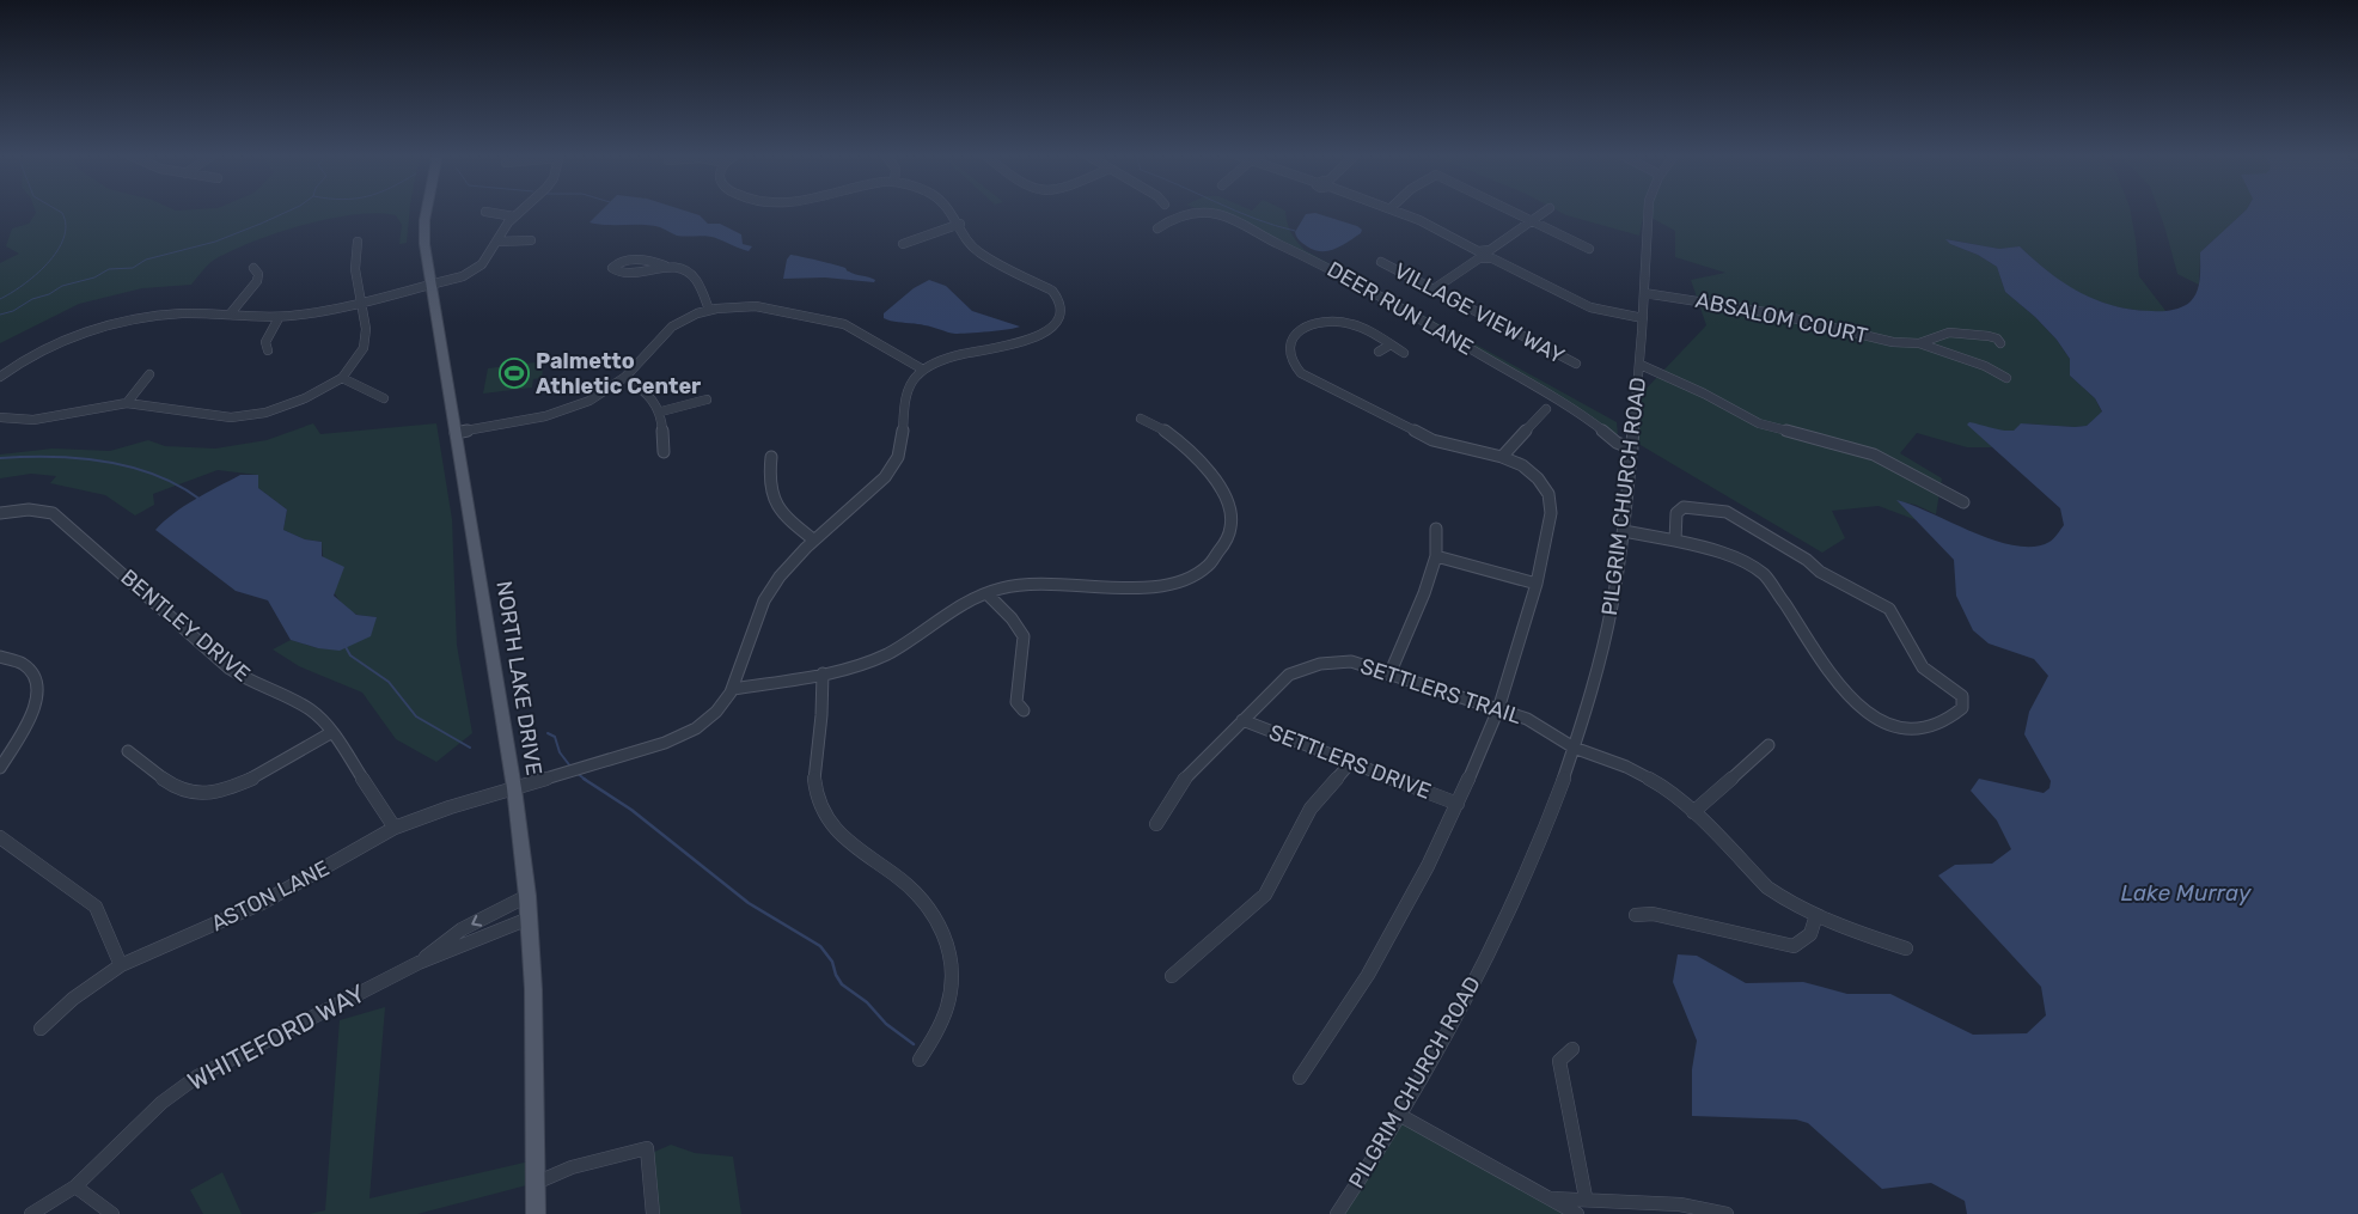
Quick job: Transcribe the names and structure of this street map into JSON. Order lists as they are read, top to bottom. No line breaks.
{"streets":{"main road":["NORTH LAKE DRIVE"],"street":["DEER RUN LANE","VILLAGE VIEW WAY","ABSALOM COURT","PILGRIM CHURCH ROAD","BENTLEY DRIVE","SETTLERS TRAIL","SETTLERS DRIVE","ASTON LANE","WHITEFORD WAY"]},"crossings":[["DEER RUN LANE","PILGRIM CHURCH ROAD"],["ABSALOM COURT","PILGRIM CHURCH ROAD"],["PILGRIM CHURCH ROAD","SETTLERS TRAIL"],["BENTLEY DRIVE","ASTON LANE"],["NORTH LAKE DRIVE","ASTON LANE"],["NORTH LAKE DRIVE","WHITEFORD WAY"],["SETTLERS TRAIL","SETTLERS DRIVE"]],"water":["Lake Murray"],"places":{"sports":["Palmetto Athletic Center"]}}
